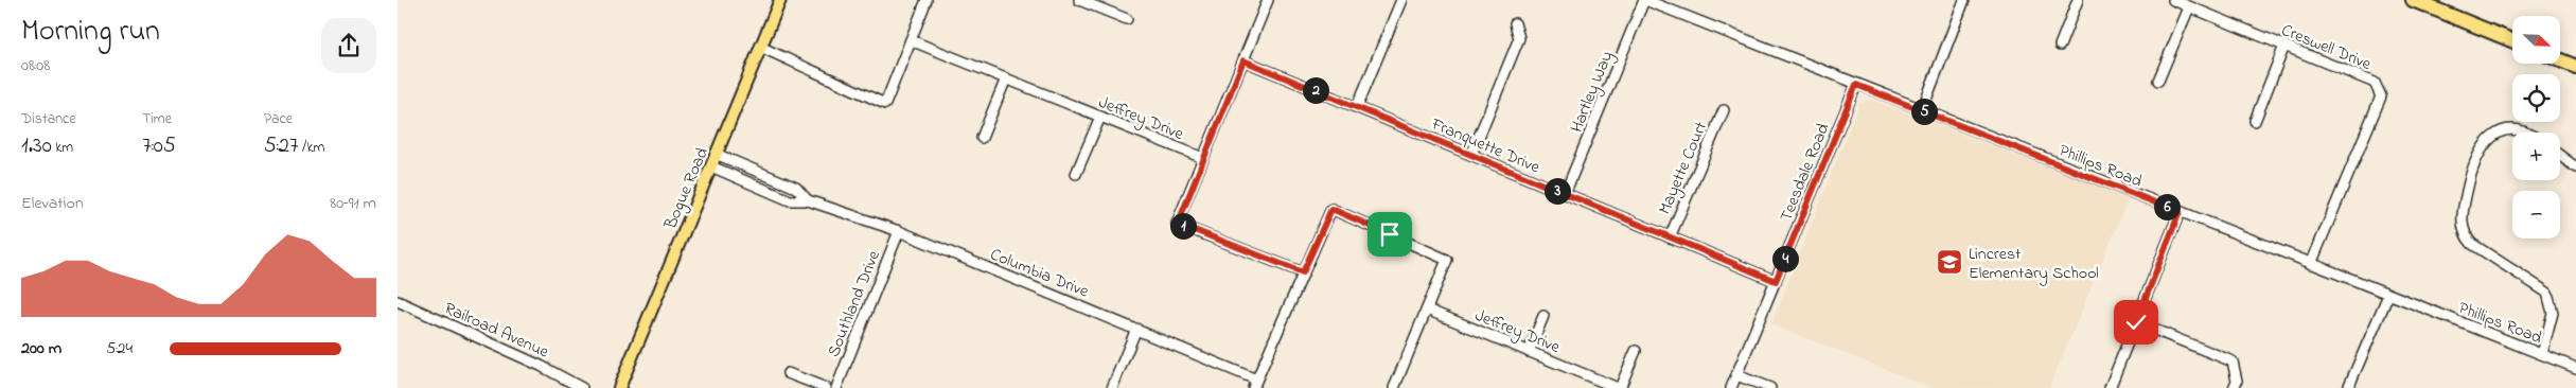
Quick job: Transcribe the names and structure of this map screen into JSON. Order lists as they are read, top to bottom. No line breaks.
{"streets":{"main road":["Bogue Road"],"street":["Creswell Drive","Hartley Way","Jeffrey Drive","Franquette Drive","Phillips Road","Mayette Court","Teesdale Road","Columbia Drive","Southland Drive","Railroad Avenue"]},"crossings":[["Creswell Drive","Phillips Road"],["Hartley Way","Franquette Drive"],["Hartley Way","Phillips Road"],["Franquette Drive","Mayette Court"],["Franquette Drive","Teesdale Road"],["Phillips Road","Teesdale Road"],["Bogue Road","Columbia Drive"],["Columbia Drive","Southland Drive"]],"places":{"school or university":["Lincrest Elementary School"]},"north":"bottom right","page":{"heading":["Morning run","08:08"],"map_buttons":["+","−"],"pins":["2","5","3","6","1","4"],"stats":[["Distance","1.30 km"],["Time","7:05"],["Pace","5:27 /km"]],"chart":["Elevation","80–91 m"],"list":[{"name":"200 m","note":"5:24"}]}}
